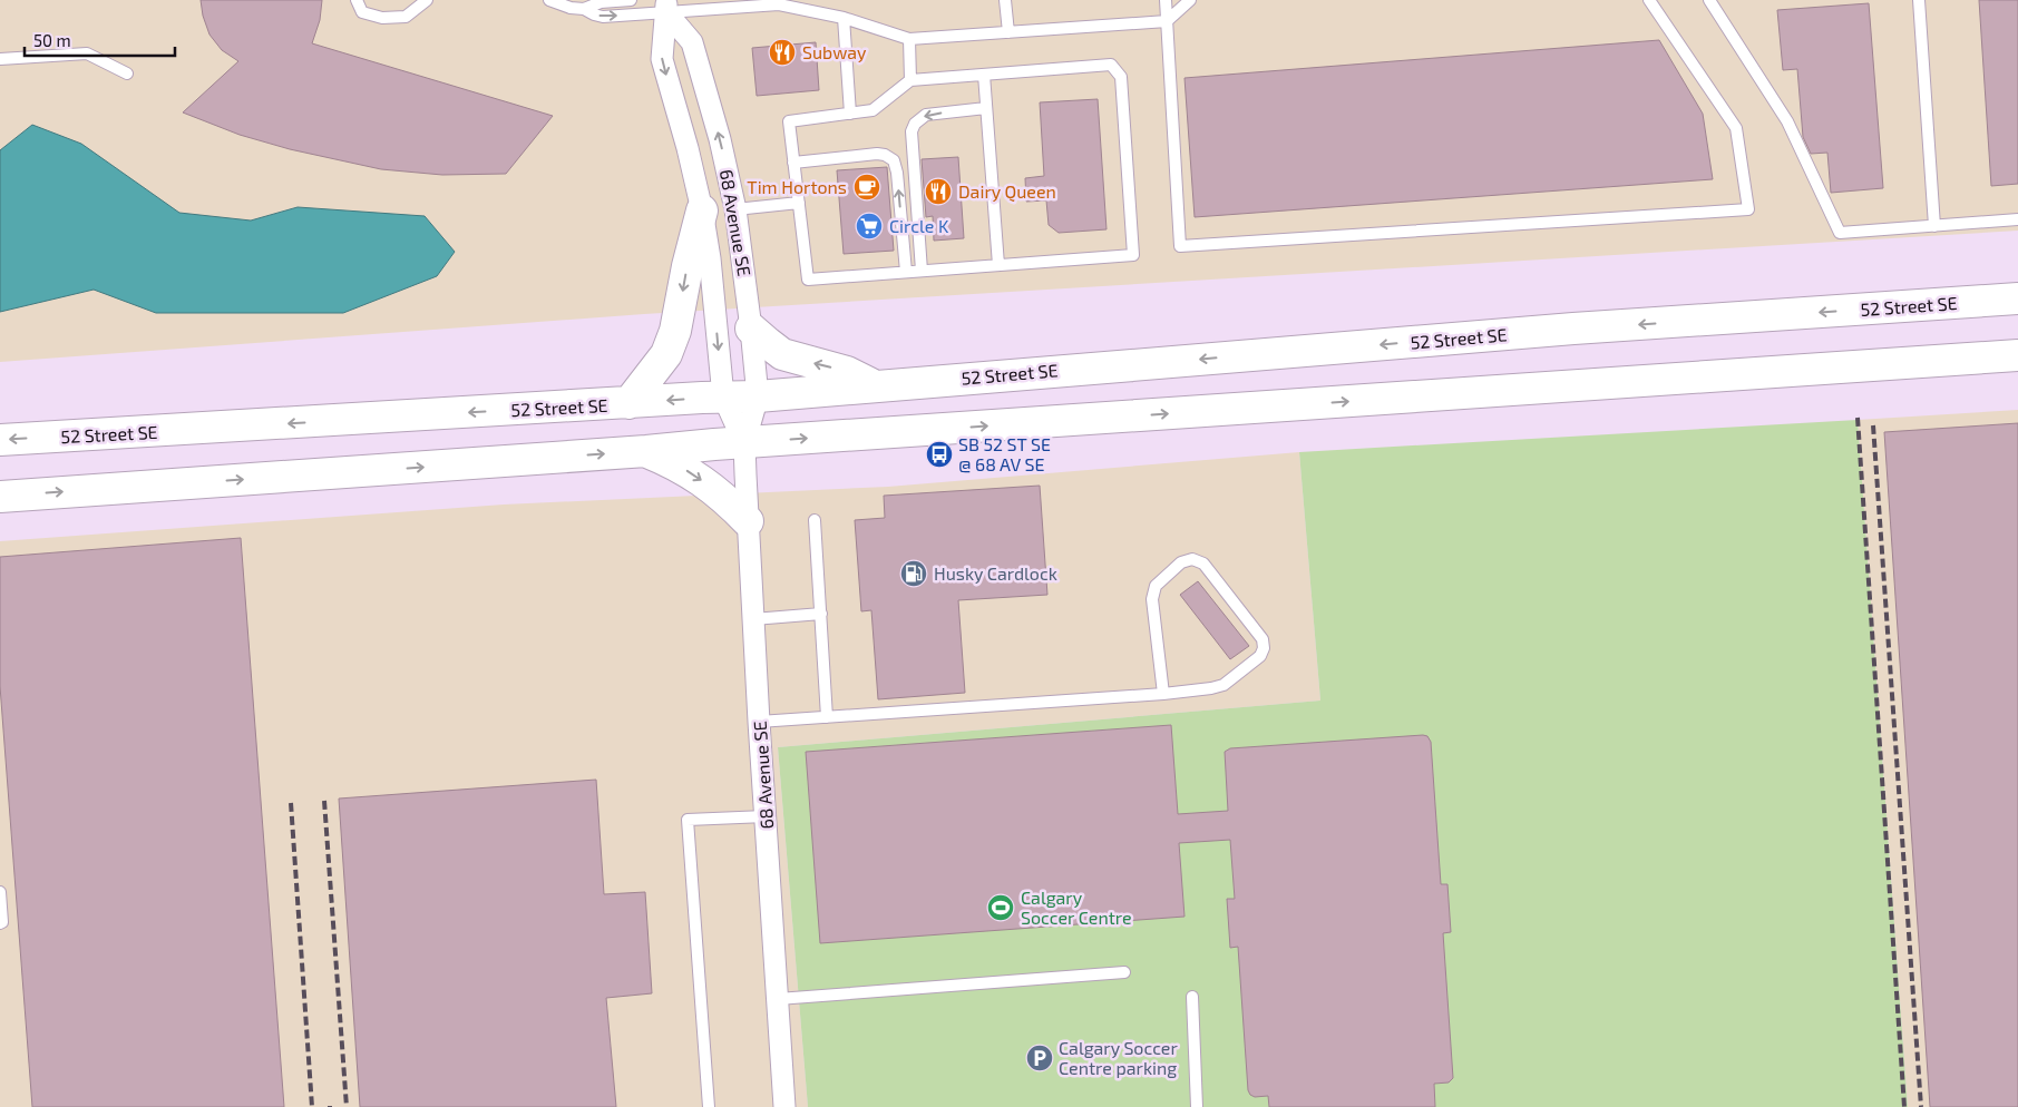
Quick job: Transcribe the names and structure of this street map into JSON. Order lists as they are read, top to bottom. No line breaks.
{"streets":{"main road":["52 Street SE"],"street":["68 Avenue SE"]},"crossings":[["68 Avenue SE","52 Street SE"]],"places":{"restaurant":["Subway","Dairy Queen"],"cafe":["Tim Hortons"],"supermarket":["Circle K"],"bus stop":["SB 52 ST SE @ 68 AV SE"],"fuel station":["Husky Cardlock"],"sports":["Calgary Soccer Centre"],"parking":["Calgary Soccer Centre parking"]},"scale_bar":"50 m"}
